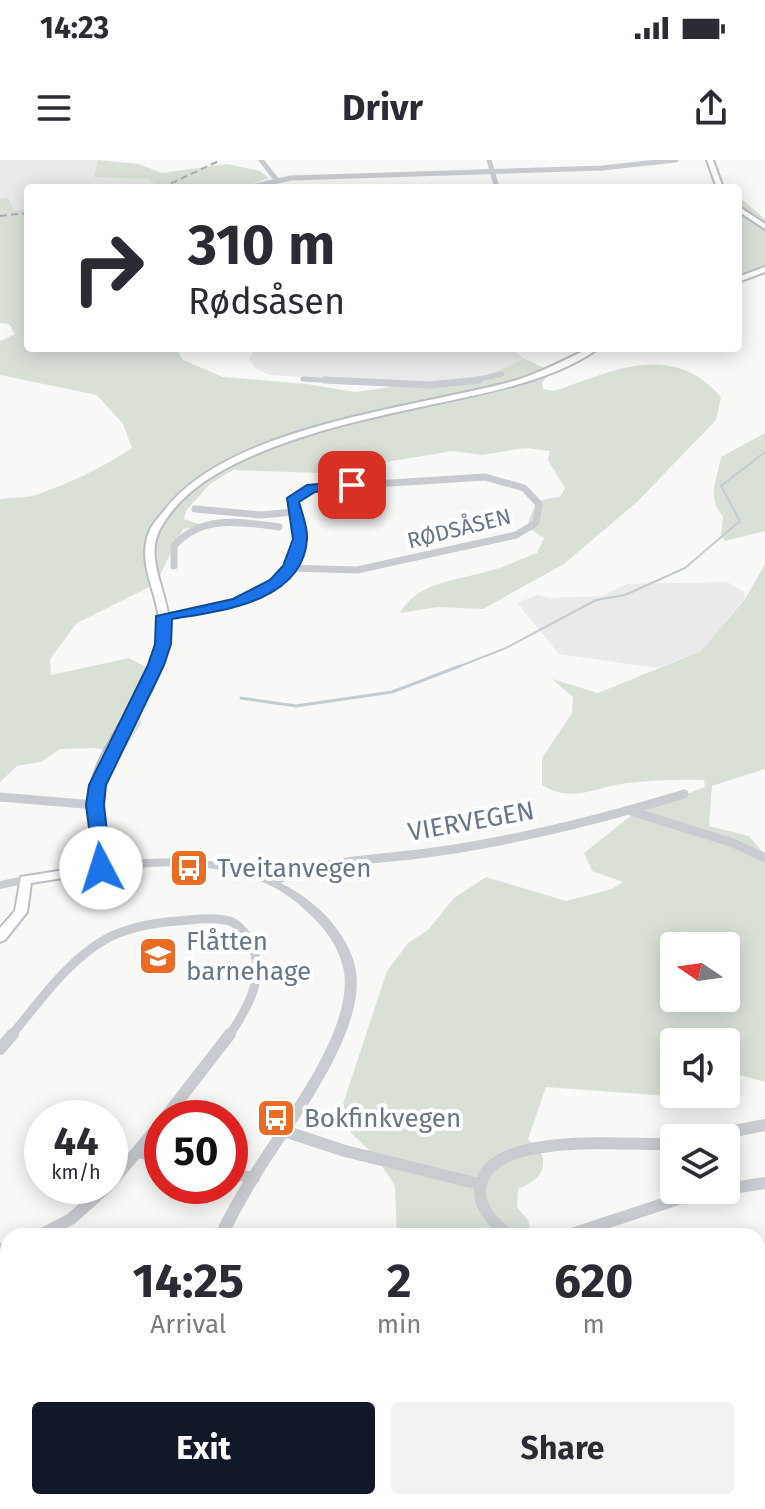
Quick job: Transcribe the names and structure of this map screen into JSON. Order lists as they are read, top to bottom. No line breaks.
{"streets":{"street":["RØDSÅSEN","VIERVEGEN"]},"places":{"bus stop":["Tveitanvegen","Bokfinkvegen"],"school or university":["Flåtten barnehage"]},"north":"left","page":{"status":"14:23","header":"Drivr","turn":["310 m","Rødsåsen"],"speed":"44 km/h","limit":"50","eta":["14:25","Arrival","2","min","620","m"],"buttons":["Exit","Share"]}}
